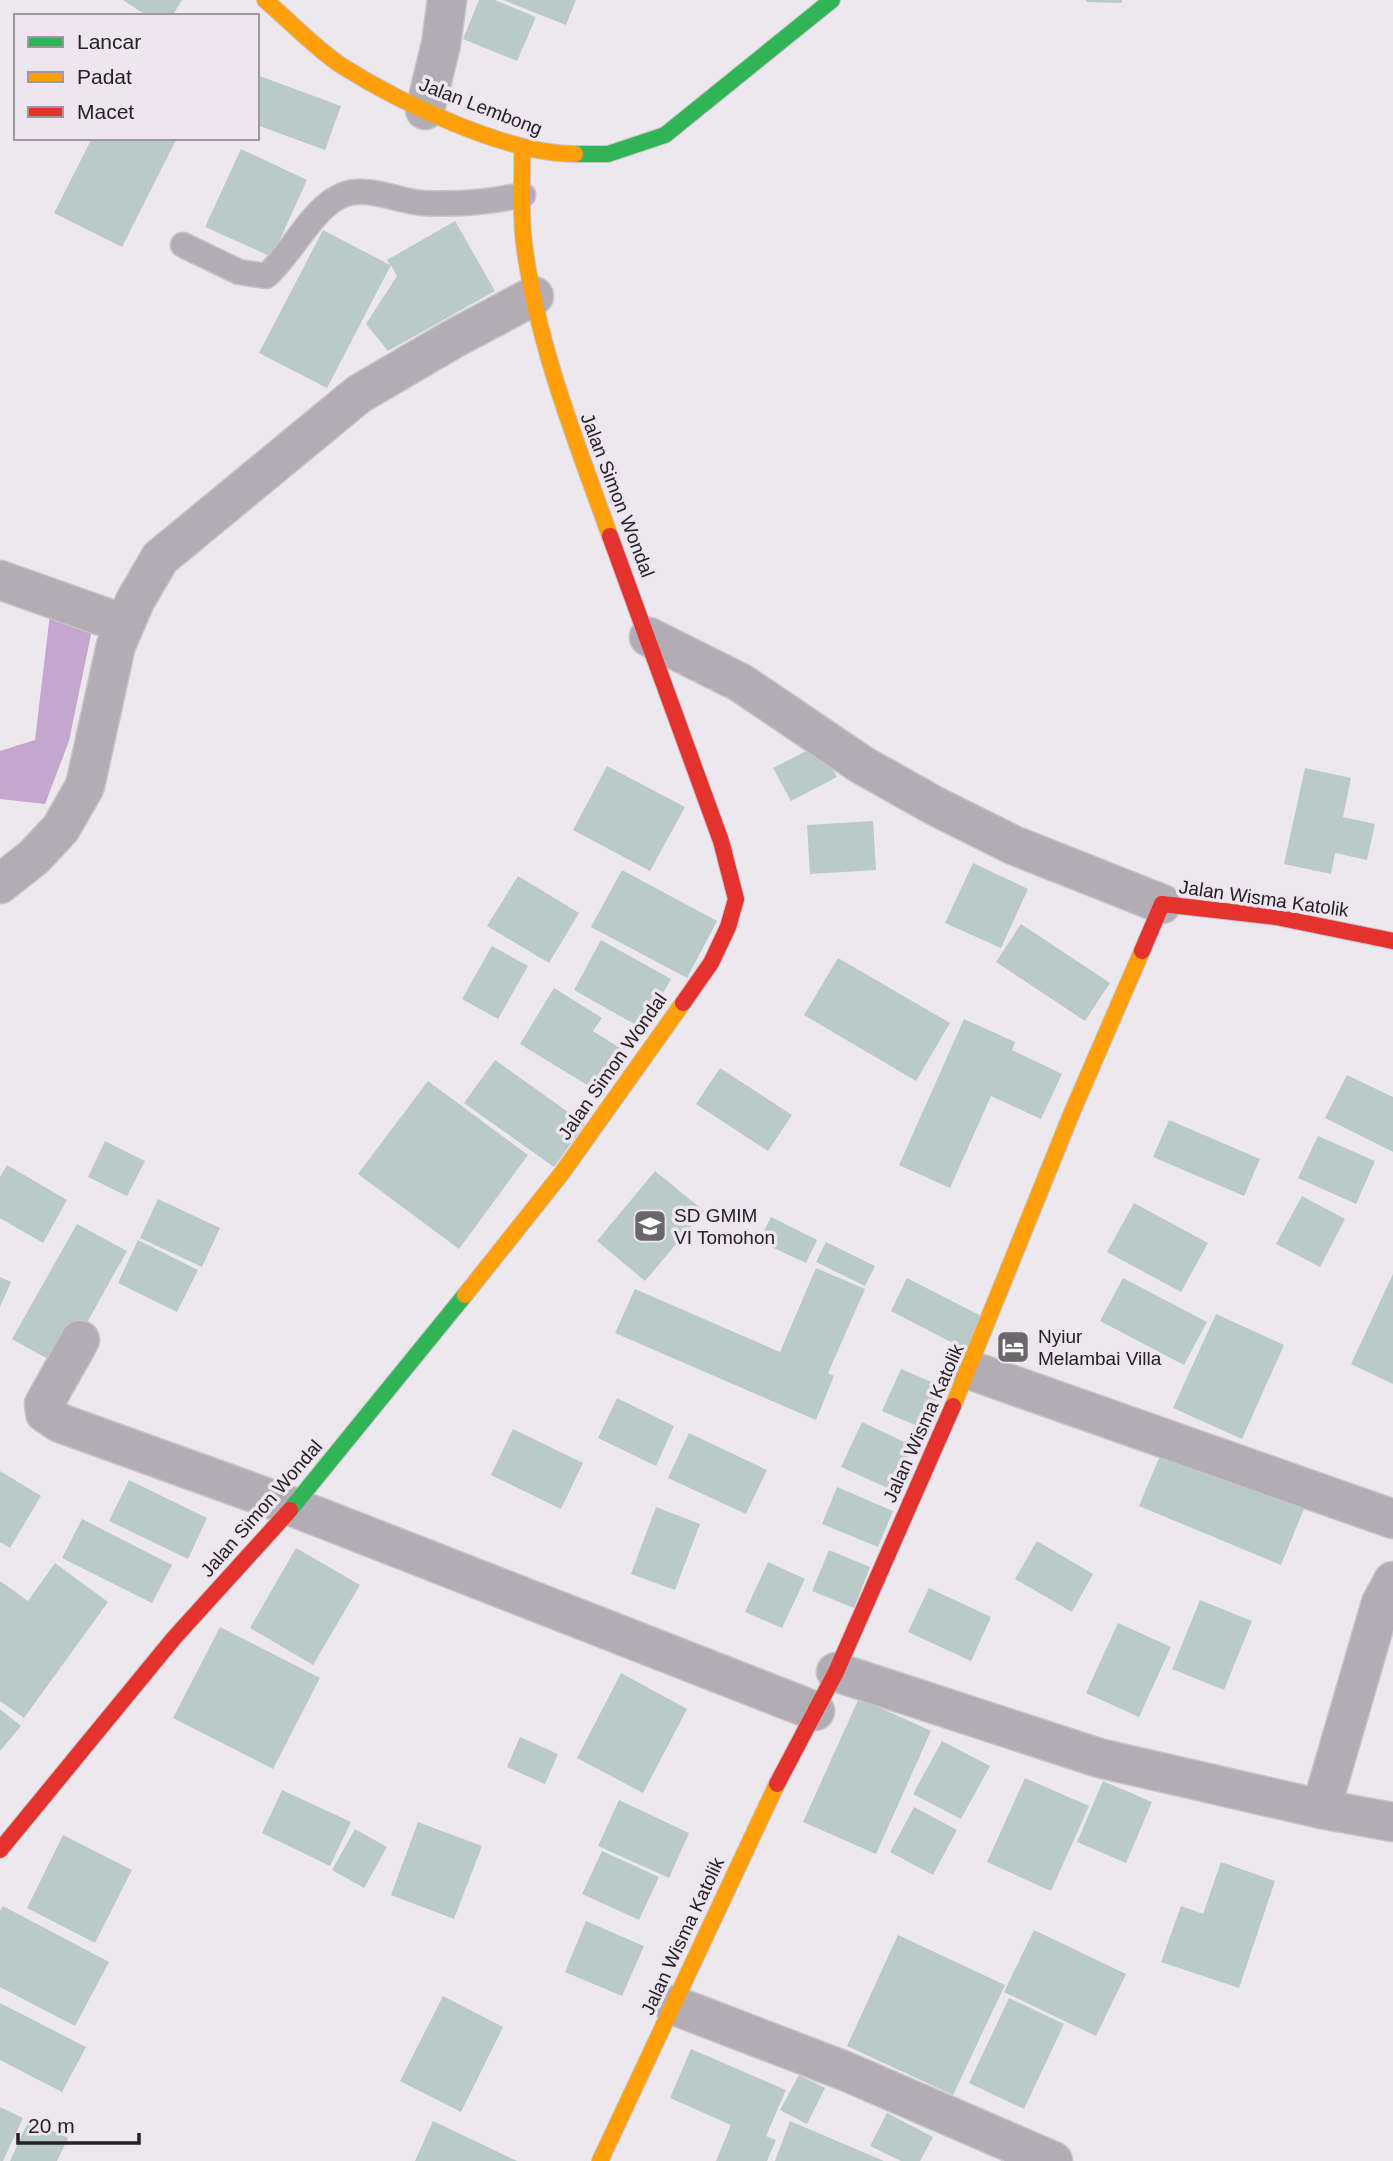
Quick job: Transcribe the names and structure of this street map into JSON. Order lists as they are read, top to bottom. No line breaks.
{"streets":{"street":["Jalan Lembong","Jalan Simon Wondal","Jalan Wisma Katolik"]},"crossings":[["Jalan Lembong","Jalan Simon Wondal"]],"places":{"school or university":["SD GMIM VI Tomohon"],"hotel":["Nyiur Melambai Villa"]},"legend":["Lancar","Padat","Macet"],"scale_bar":"20 m"}
